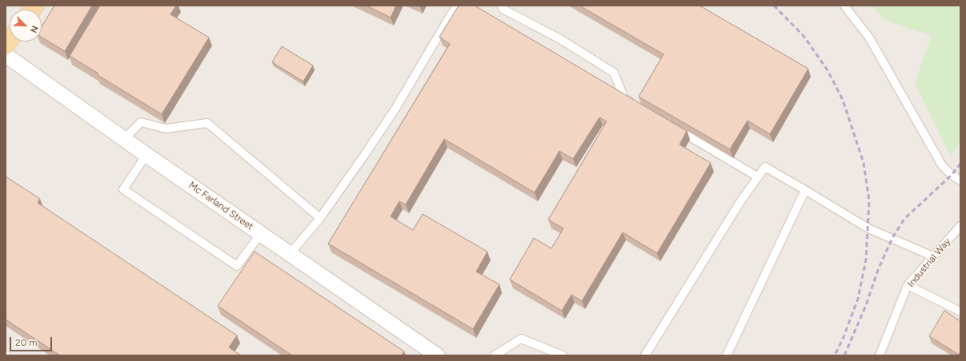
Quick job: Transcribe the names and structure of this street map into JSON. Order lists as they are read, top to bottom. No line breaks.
{"streets":{"street":["Mc Farland Street"],"lane":["Industrial Way"]},"scale_bar":"20 m","north":"bottom right"}
